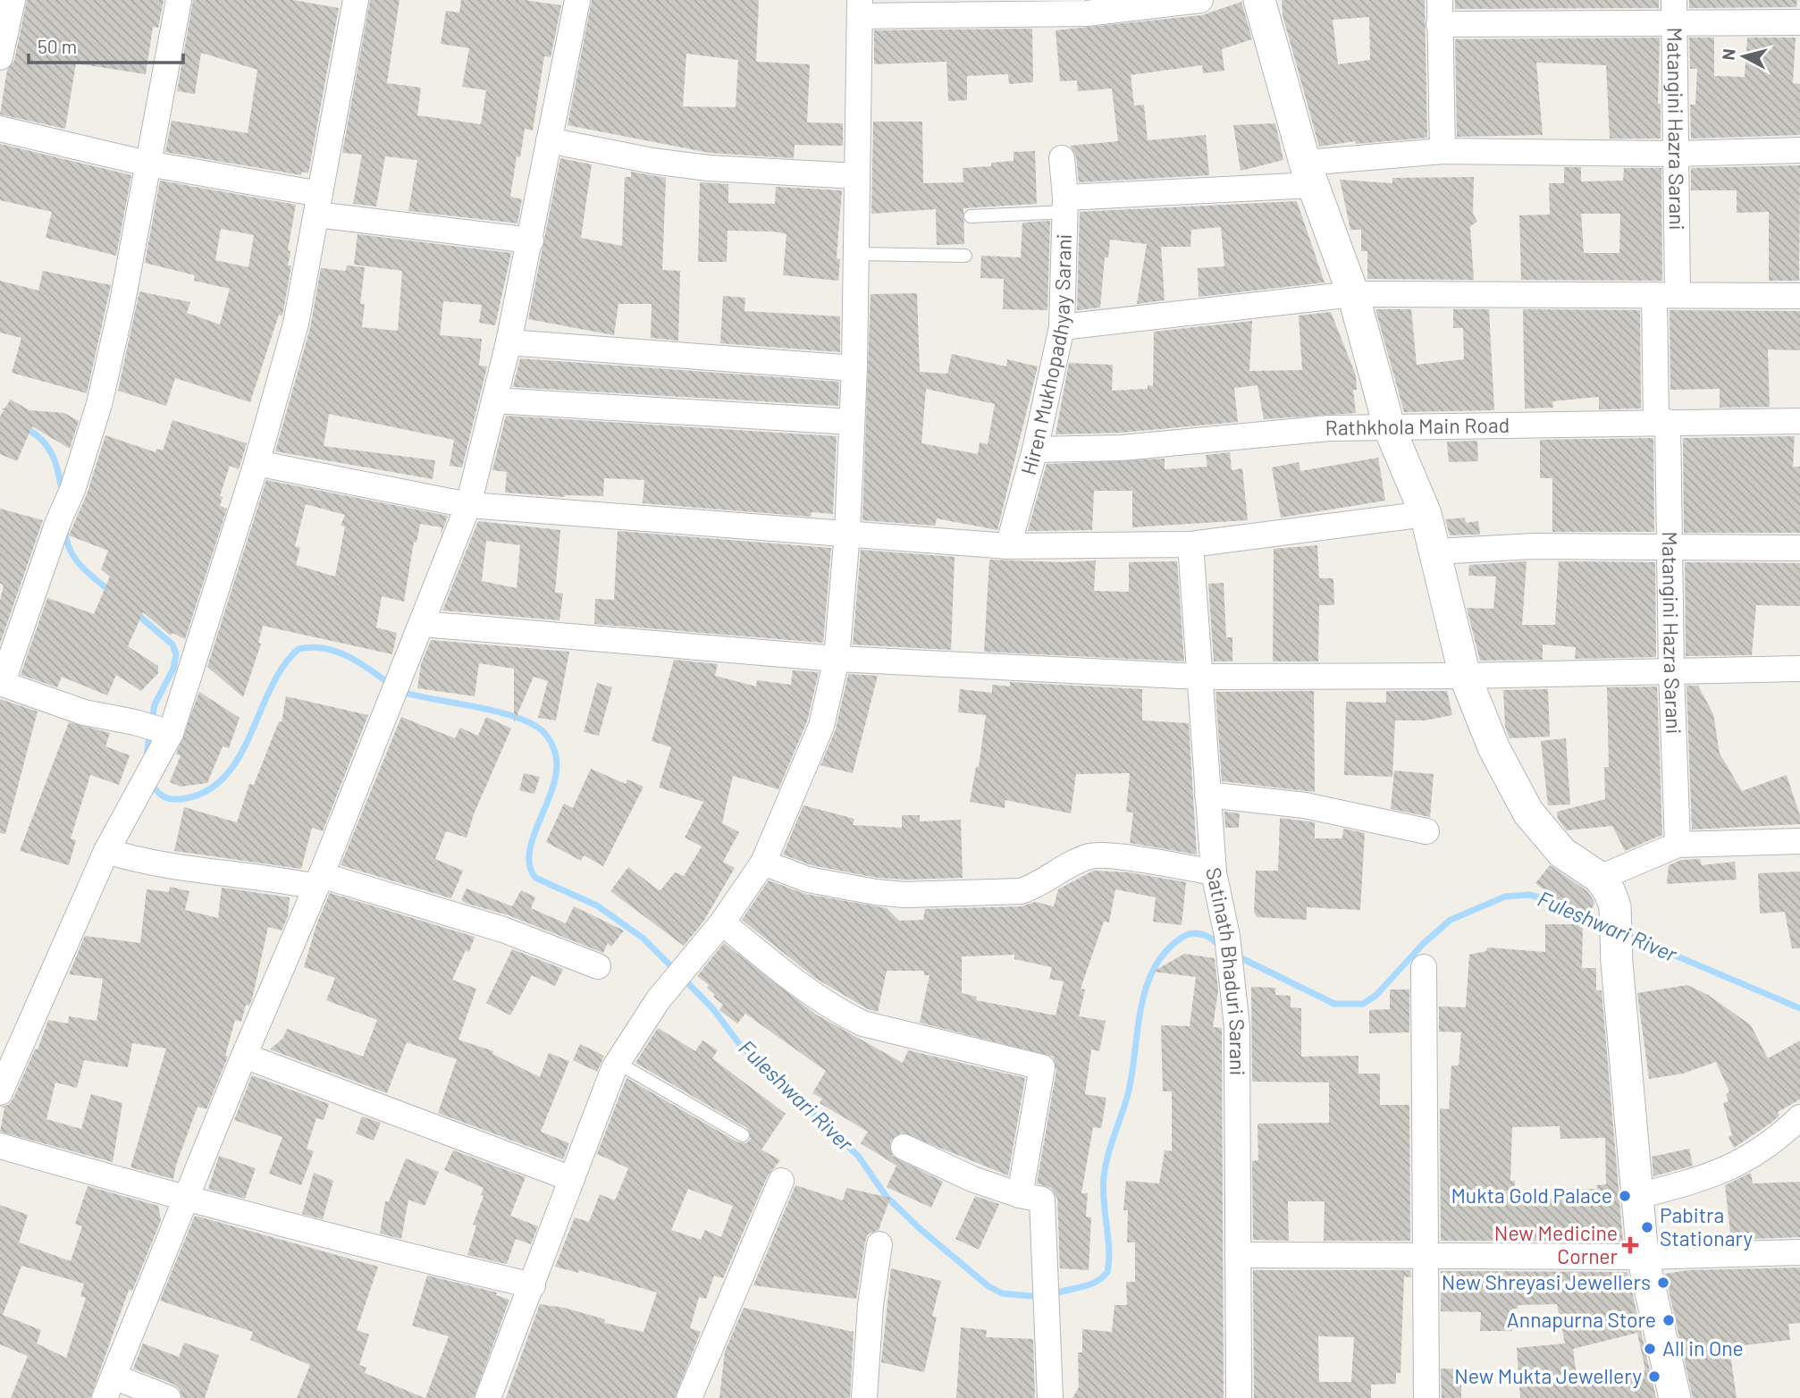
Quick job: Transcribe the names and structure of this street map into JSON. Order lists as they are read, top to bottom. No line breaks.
{"streets":{"street":["Matangini Hazra Sarani","Hiren Mukhopadhyay Sarani","Rathkhola Main Road","Satinath Bhaduri Sarani"]},"crossings":[["Matangini Hazra Sarani","Rathkhola Main Road"],["Hiren Mukhopadhyay Sarani","Rathkhola Main Road"]],"water":["Fuleshwari River"],"places":{"other":["Mukta Gold Palace","Pabitra Stationary","New Shreyasi Jewellers","Annapurna Store","All in One","New Mukta Jewellery"],"health":["New Medicine Corner"]},"scale_bar":"50 m","north":"left"}
